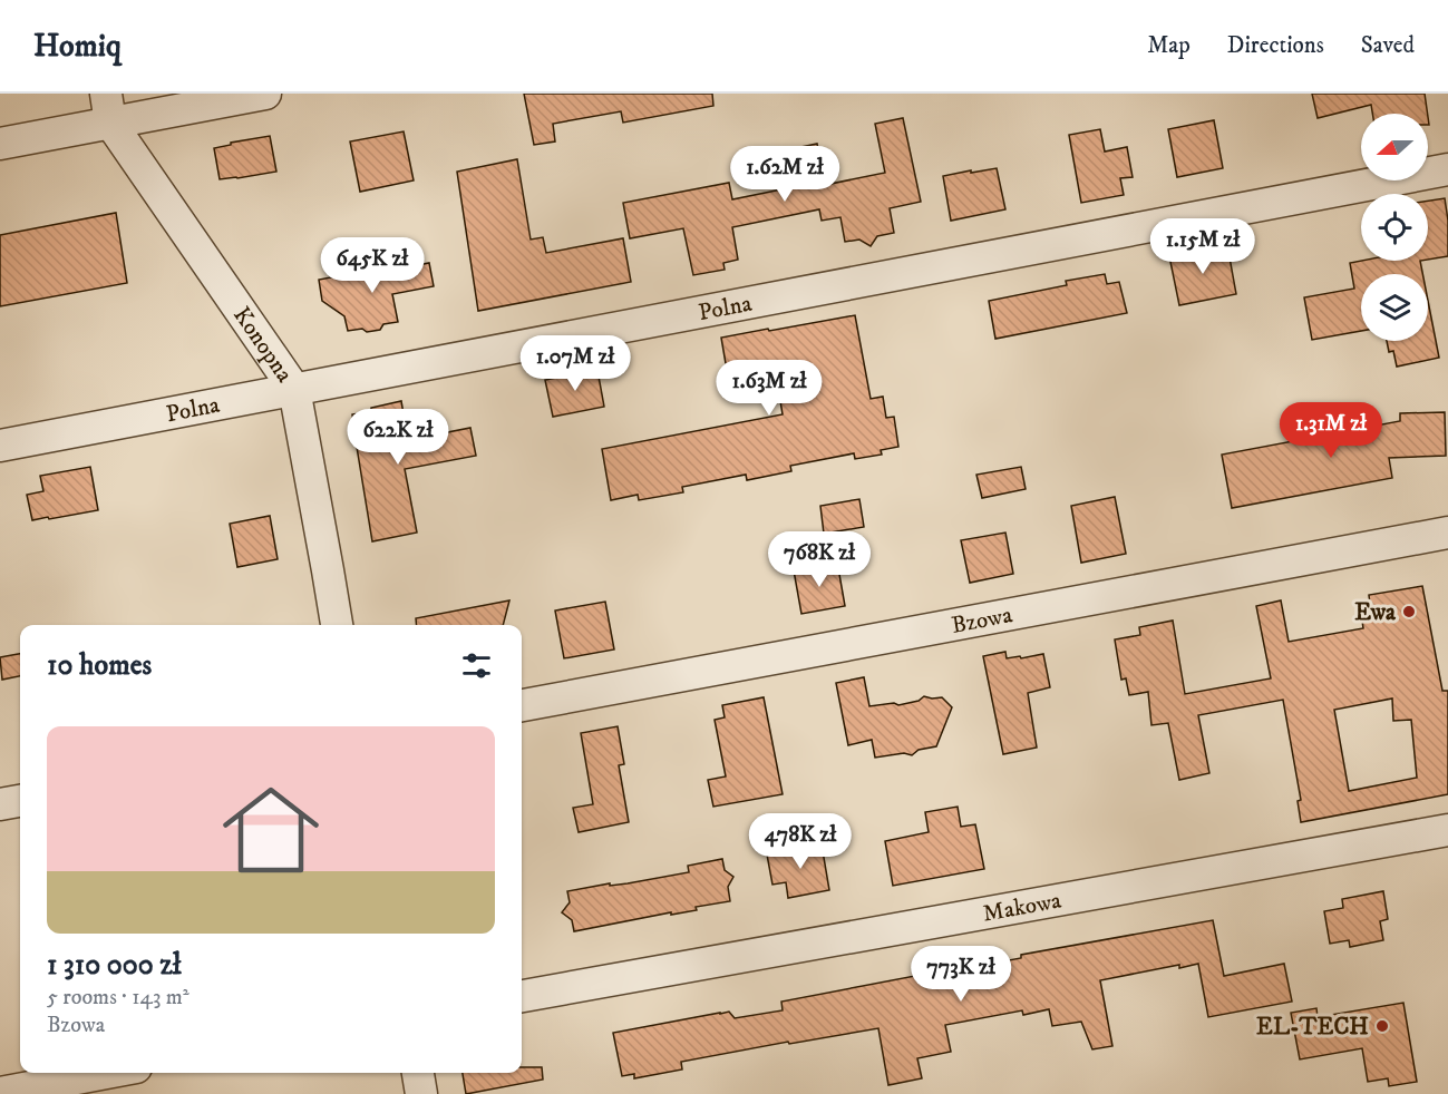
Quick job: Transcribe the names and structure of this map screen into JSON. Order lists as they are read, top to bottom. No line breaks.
{"streets":{"street":["Polna","Konopna","Bzowa","Makowa"]},"crossings":[["Polna","Konopna"]],"places":["Ewa","EL-TECH"],"north":"left","page":{"header":"Homiq","nav":["Map","Directions","Saved"],"price":["1.62M zł","1.15M zł","645K zł","1.07M zł","1.63M zł","1.31M zł","622K zł","768K zł","478K zł","773K zł"],"heading":"10 homes","list":[{"name":"1 310 000 zł","note":"5 rooms · 143 m² · Bzowa"}]}}
